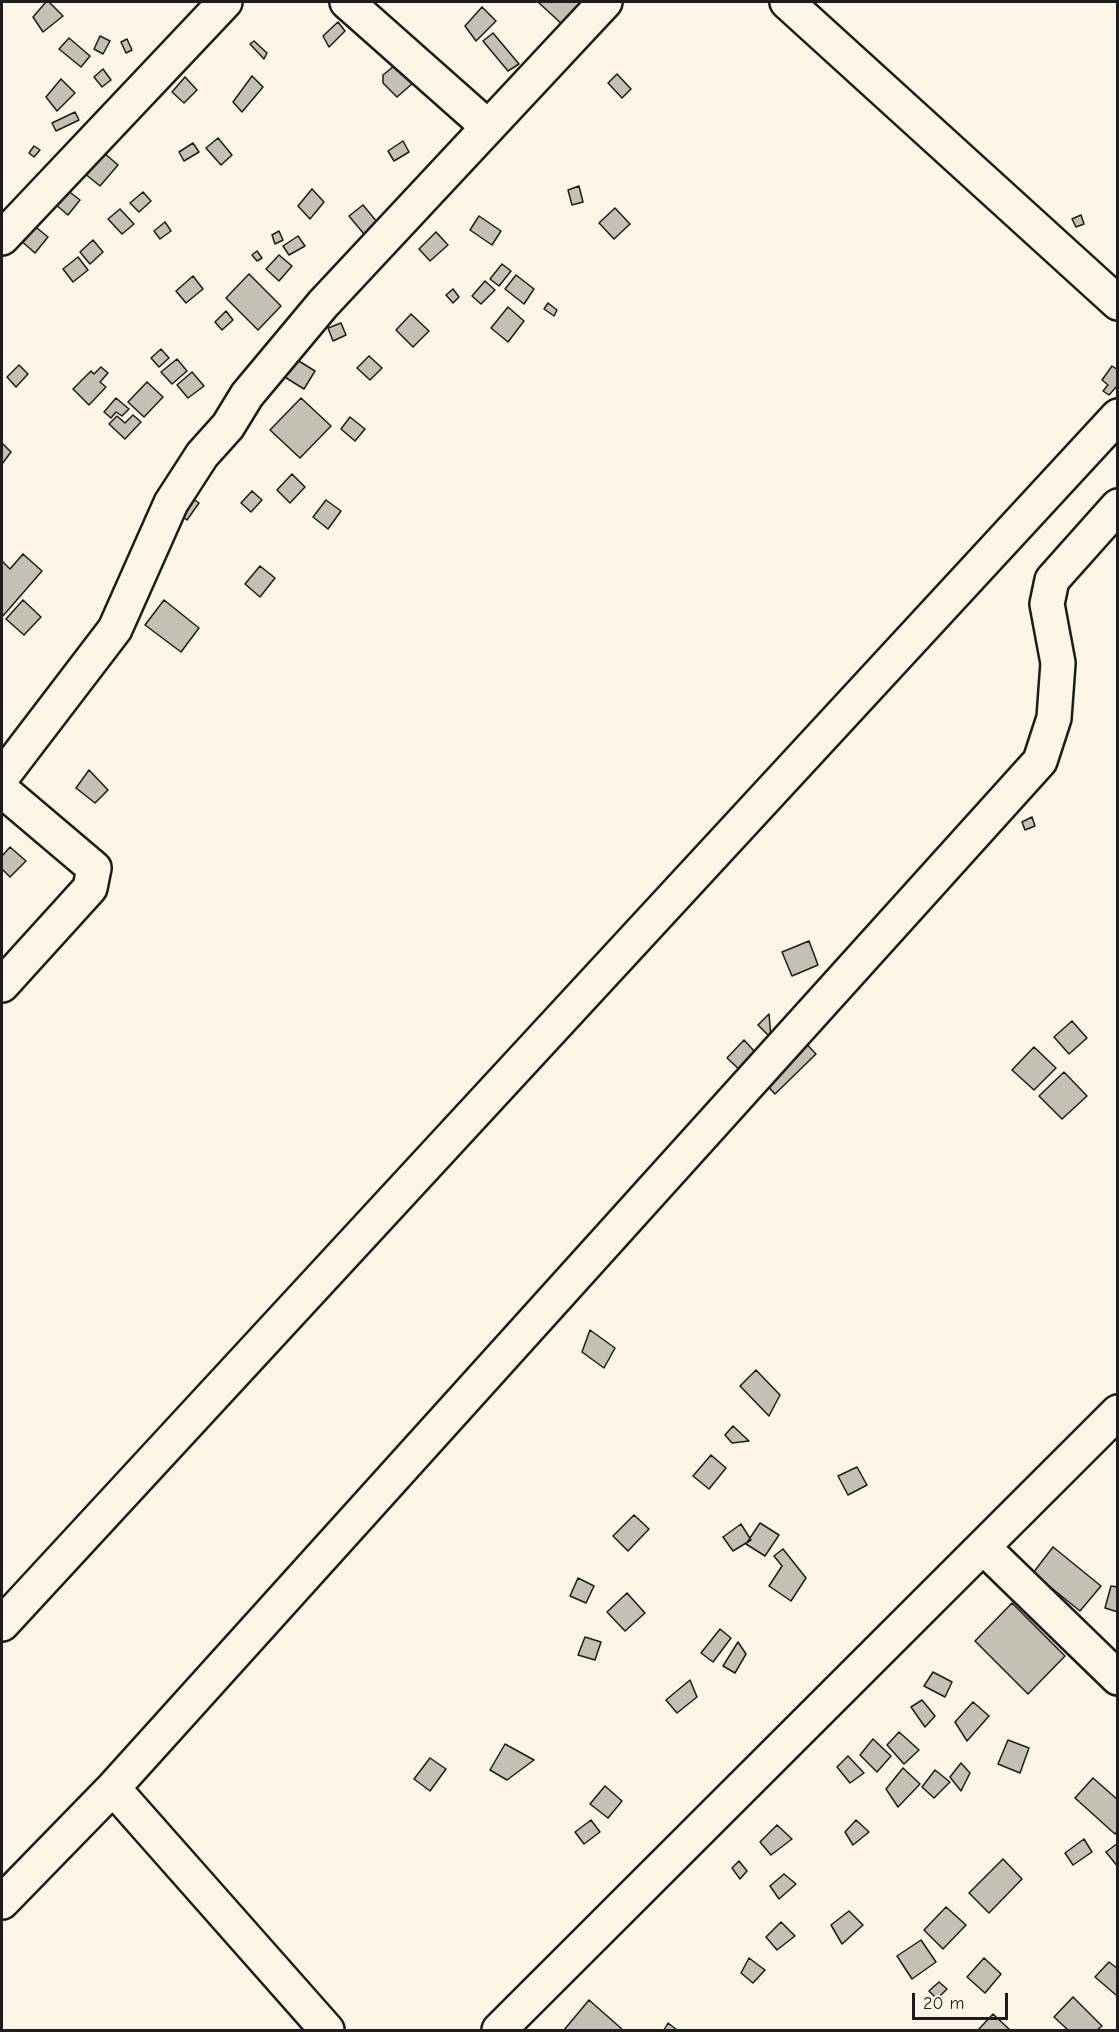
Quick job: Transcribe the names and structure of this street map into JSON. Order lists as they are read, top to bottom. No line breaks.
{"scale_bar":"20 m"}
